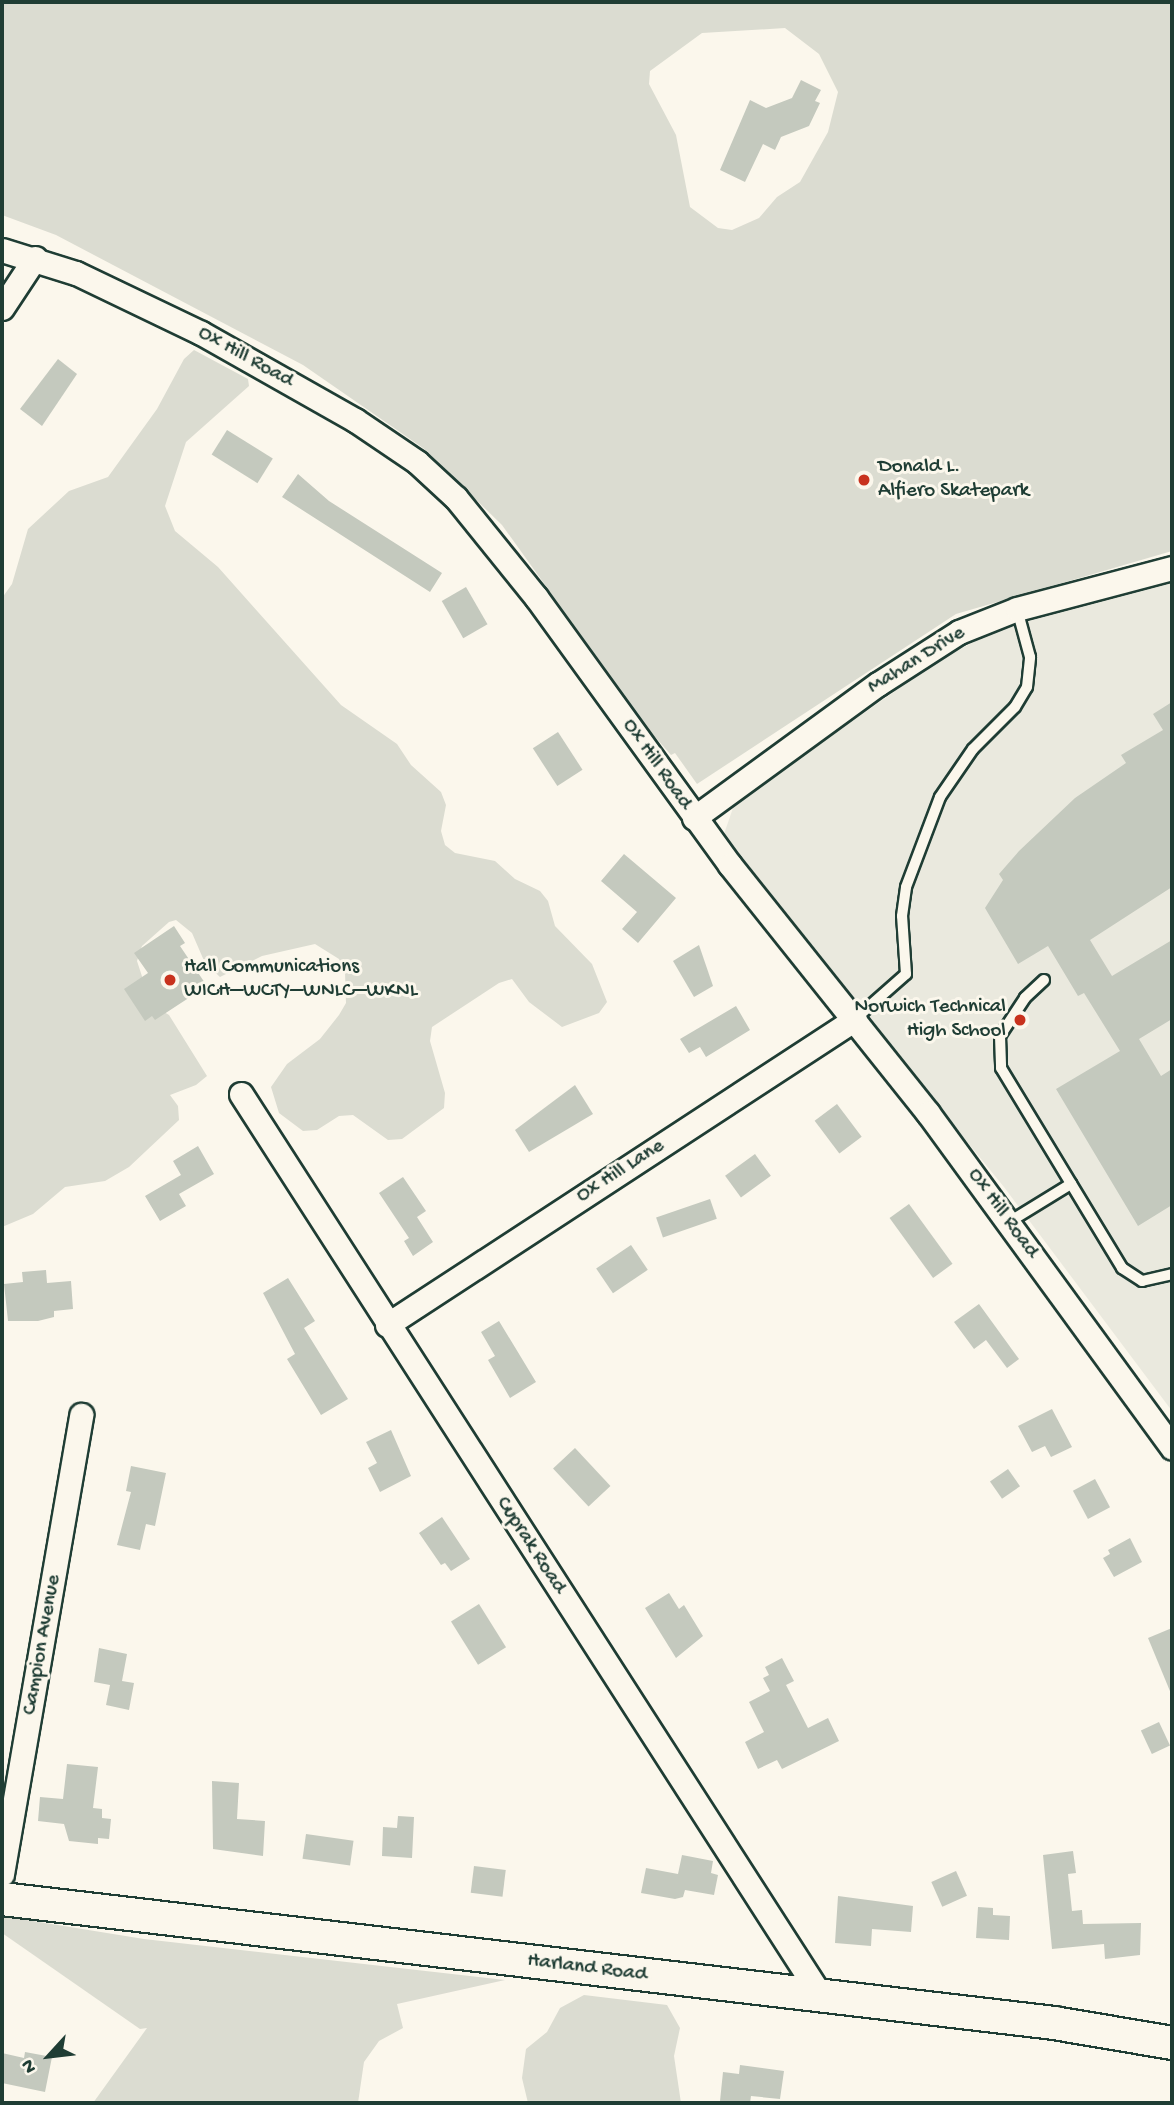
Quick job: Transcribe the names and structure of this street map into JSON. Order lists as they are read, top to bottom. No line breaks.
{"streets":{"main road":["Harland Road"],"street":["Ox Hill Road","Mahan Drive","Ox Hill Lane","Cuprak Road","Campion Avenue"]},"crossings":[["Ox Hill Road","Mahan Drive"],["Ox Hill Road","Ox Hill Lane"],["Ox Hill Lane","Cuprak Road"],["Cuprak Road","Harland Road"]],"places":["Donald L. Alfiero Skatepark","Hall Communications WICH–WCTY–WNLC–WKNL","Norwich Technical High School"],"north":"bottom left"}
